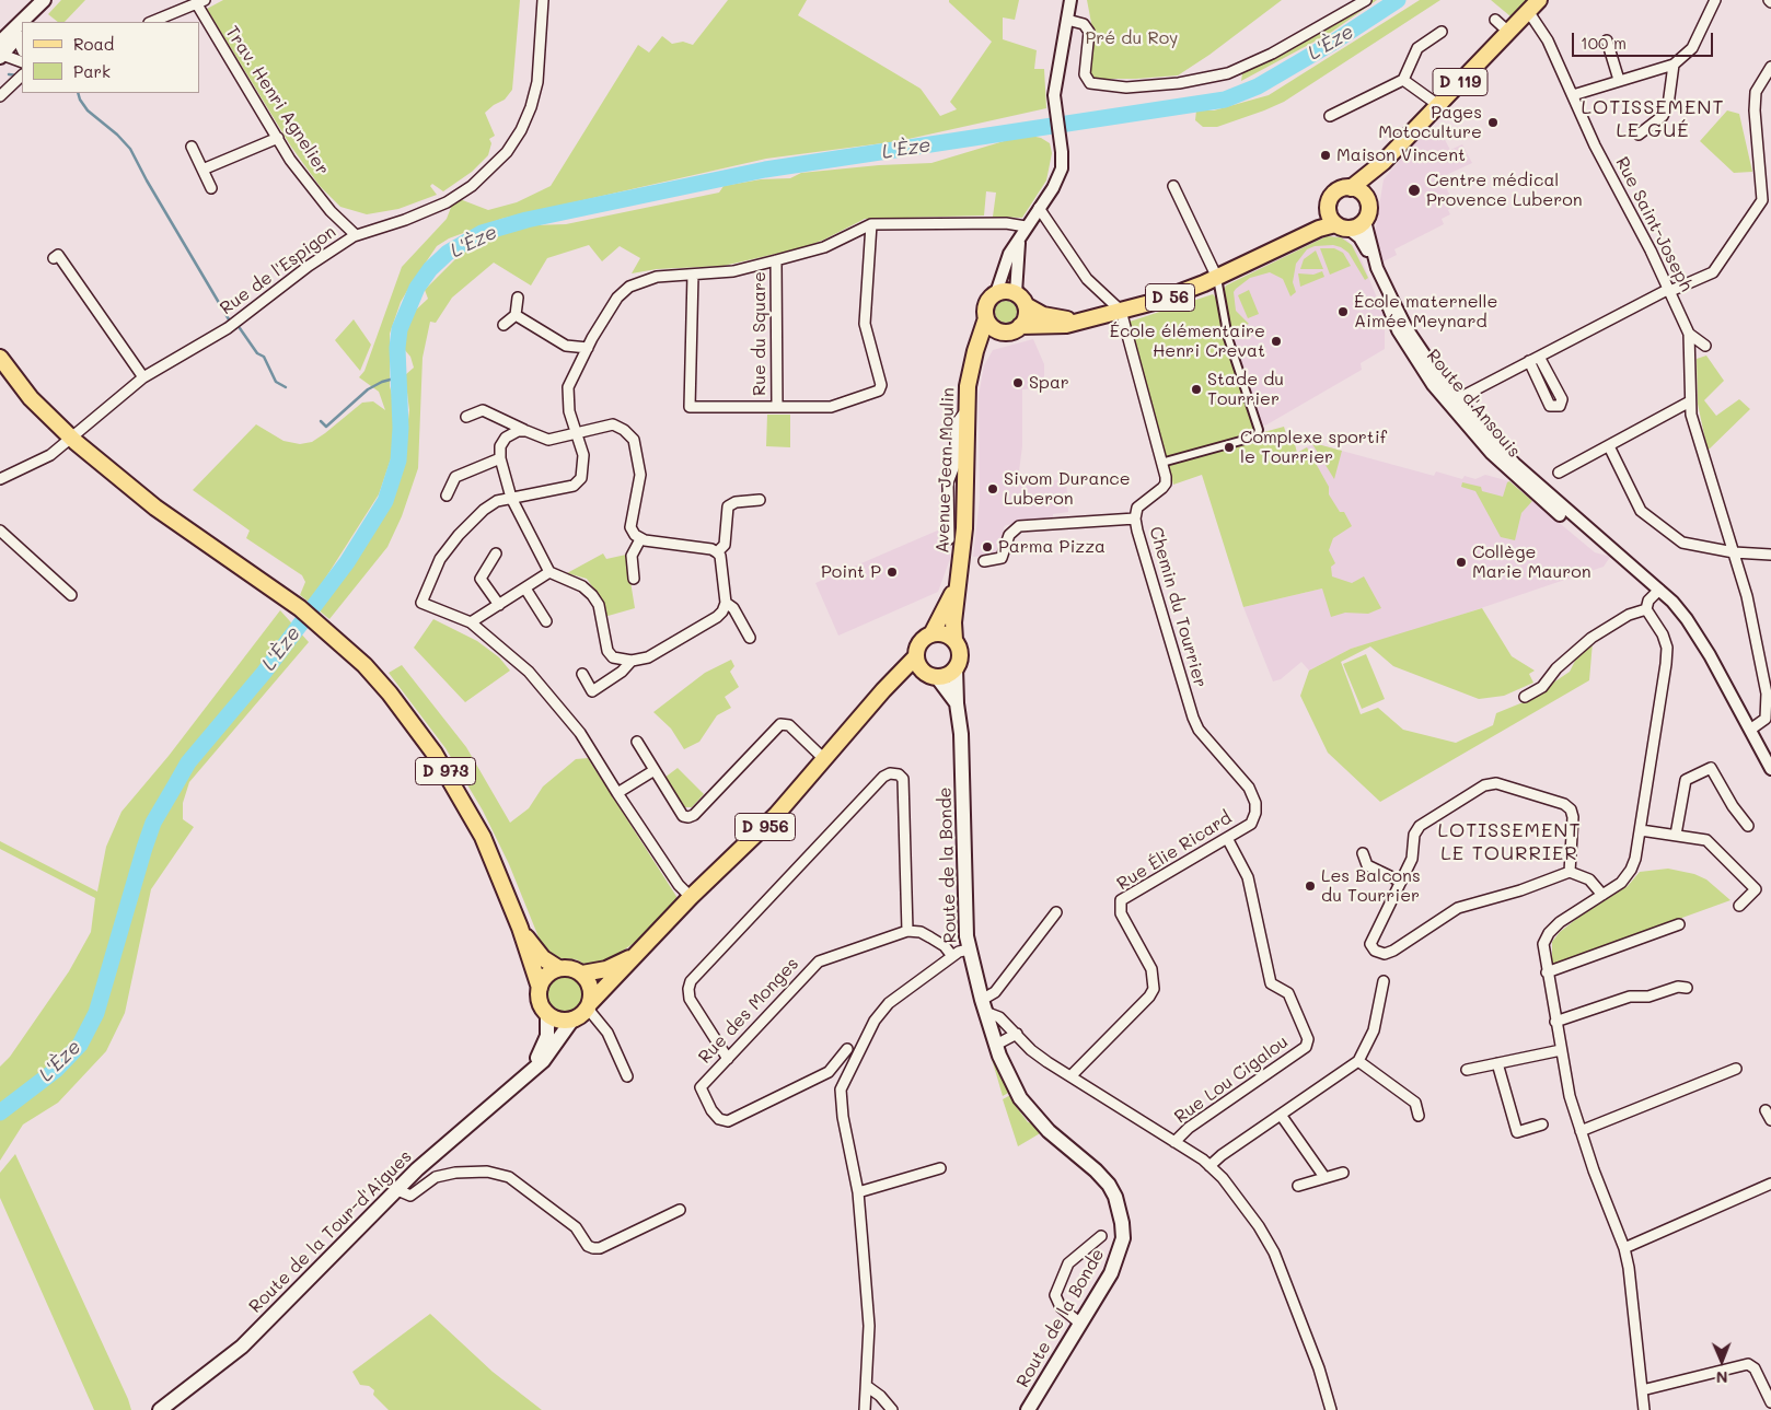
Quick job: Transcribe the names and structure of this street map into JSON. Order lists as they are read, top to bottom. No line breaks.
{"streets":{"main road":["D 119","D 56","Avenue Jean Moulin","D 973","D 956","Route de la Bonde","Route de la Tour-d'Aigues"],"street":["Trav. Henri Agnelier","Rue Saint-Joseph","Rue de l'Espigon","Rue du Square","Route d'Ansouis","Chemin du Tourrier","Rue Élie Ricard","Rue des Monges","Rue Lou Cigalou"]},"crossings":[["D 119","Rue Saint-Joseph"],["D 119","D 56"],["D 119","Route d'Ansouis"],["Trav. Henri Agnelier","Rue de l'Espigon"],["Rue Saint-Joseph","Route d'Ansouis"],["D 56","Route d'Ansouis"],["D 56","Chemin du Tourrier"],["Avenue Jean Moulin","D 956"],["Avenue Jean Moulin","Route de la Bonde"],["Chemin du Tourrier","Rue Élie Ricard"],["D 973","D 956"],["D 973","Route de la Tour-d'Aigues"],["D 956","Route de la Bonde"],["D 956","Route de la Tour-d'Aigues"],["Rue Élie Ricard","Rue Lou Cigalou"]],"districts":["LOTISSEMENT LE GUÉ","LOTISSEMENT LE TOURRIER"],"water":["L'Èze"],"parks":["Pré du Roy"],"places":["Pages Motoculture","Maison Vincent","Centre médical Provence Luberon","École maternelle Aimée Meynard","École élémentaire Henri Crevat","Spar","Stade du Tourrier","Complexe sportif le Tourrier","Sivom Durance Luberon","Parma Pizza","Collège Marie Mauron","Point P","Les Balcons du Tourrier"],"legend":["Road","Park"],"scale_bar":"100 m","north":"bottom"}
